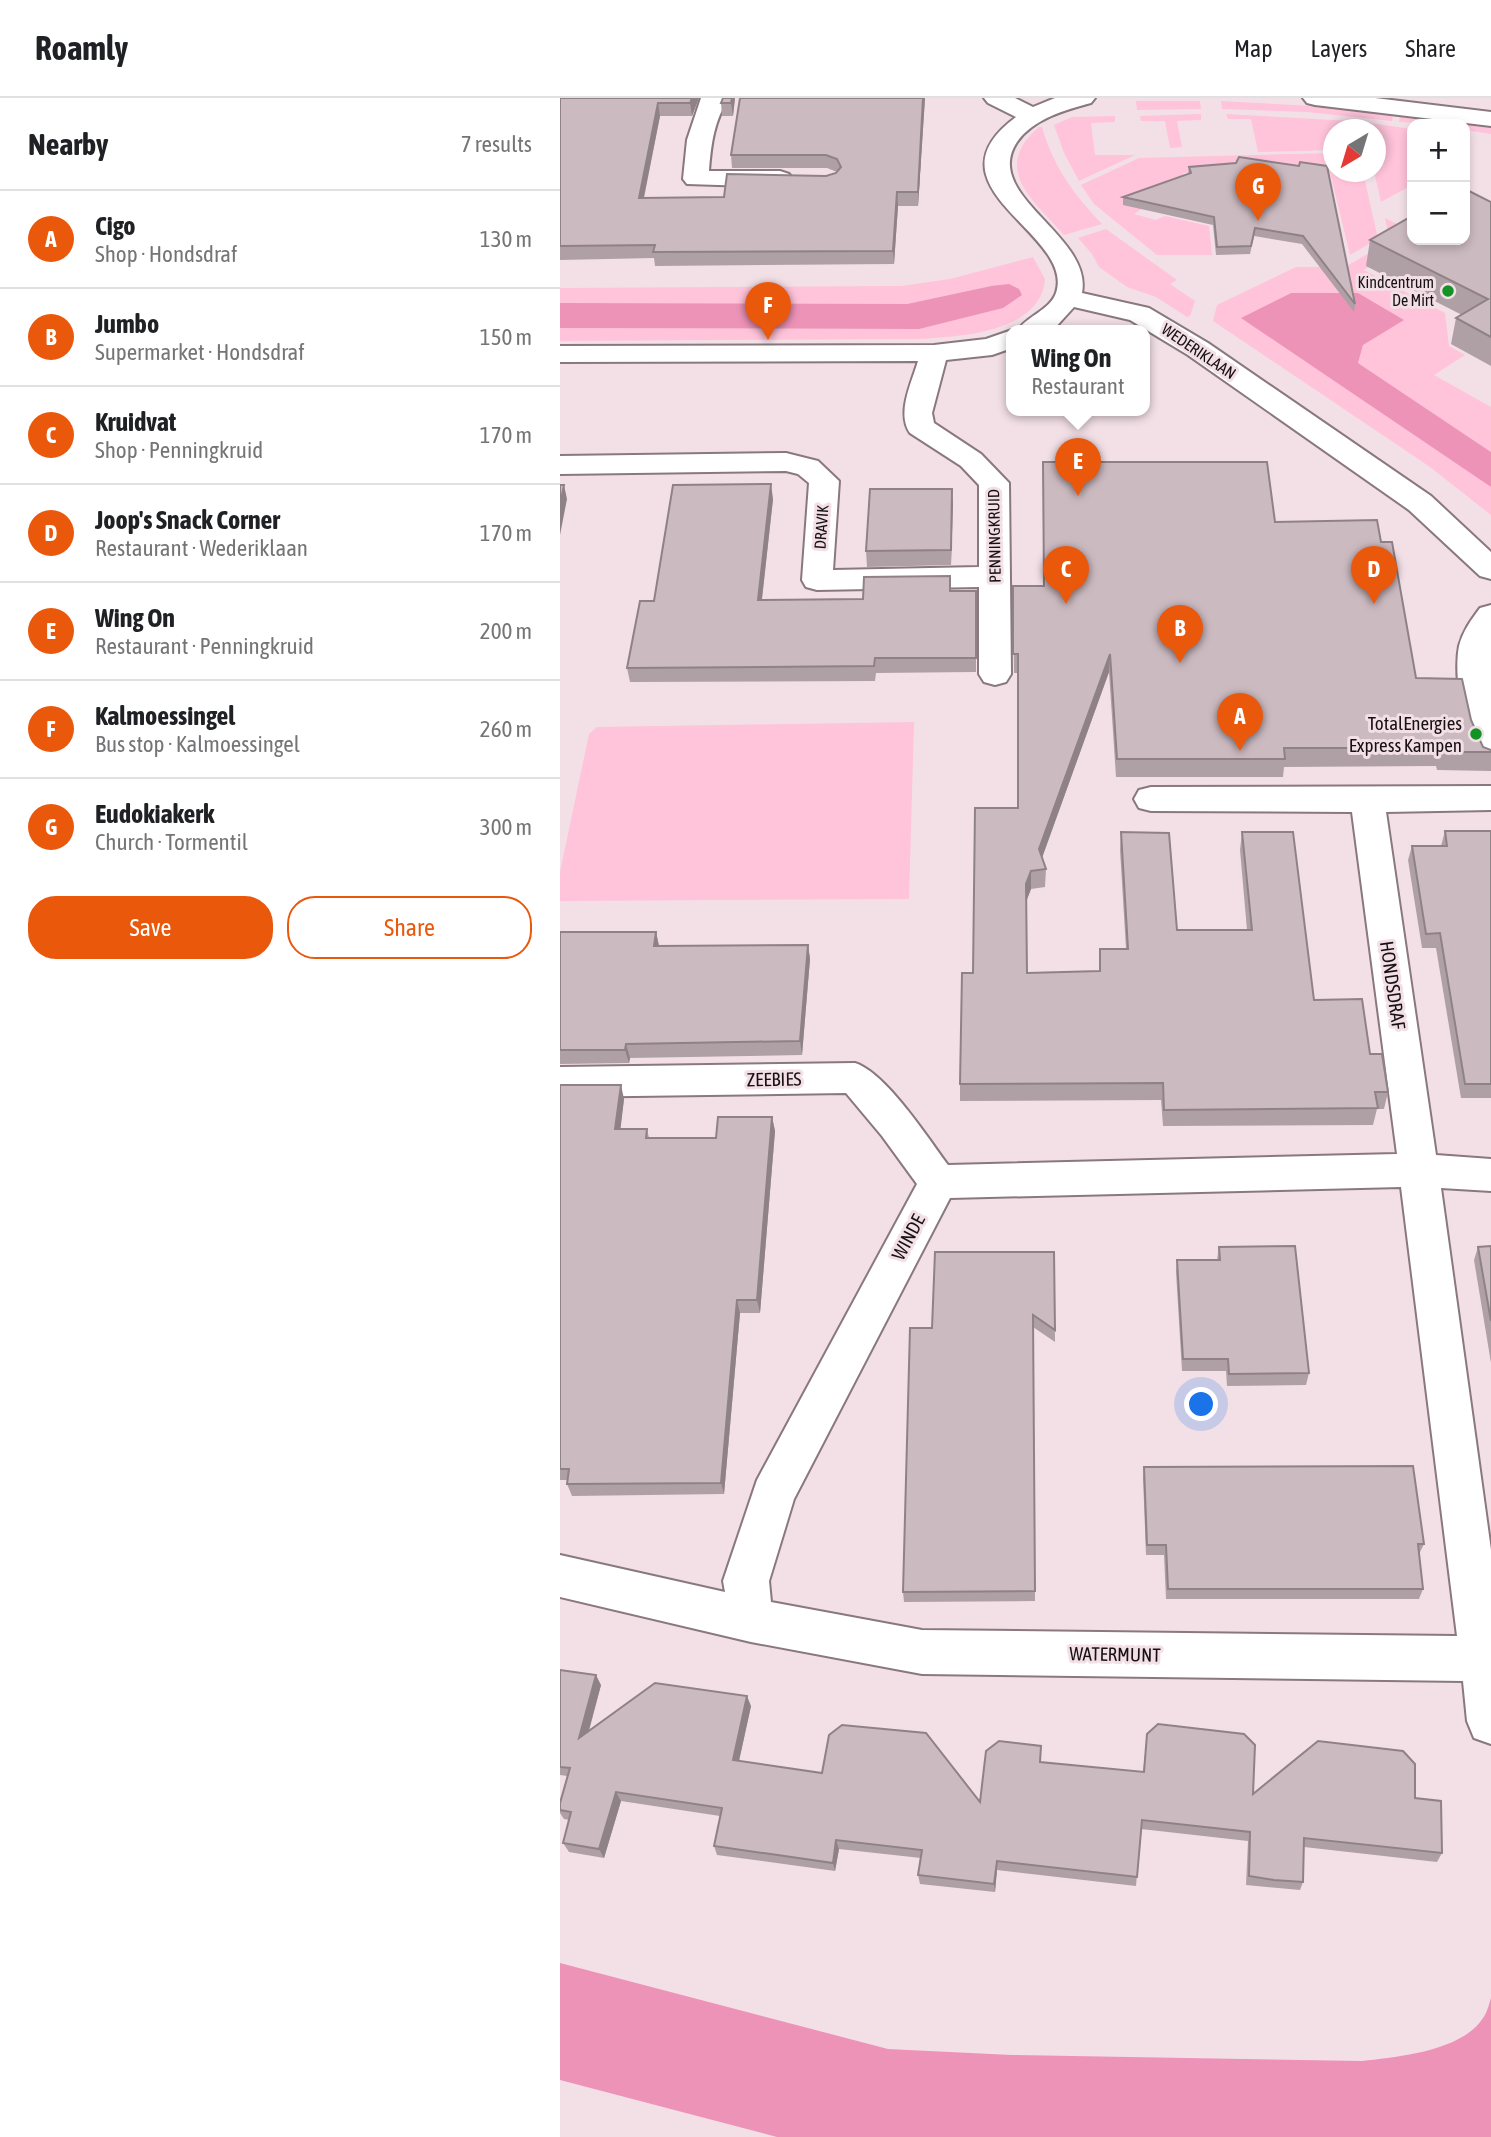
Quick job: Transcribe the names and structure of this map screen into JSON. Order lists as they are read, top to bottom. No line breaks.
{"streets":{"street":["WEDERIKLAAN","DRAVIK","PENNINGKRUID","HONDSDRAF","ZEEBIES","WINDE","WATERMUNT"]},"crossings":[["DRAVIK","PENNINGKRUID"],["ZEEBIES","WINDE"],["WINDE","WATERMUNT"]],"places":["Kindcentrum De Mirt","TotalEnergies Express Kampen"],"north":"bottom left","page":{"header":"Roamly","nav":["Map","Layers","Share"],"heading":["Nearby","7 results"],"map_buttons":["+","−"],"pins":["G","F","E","C","D","B","A"],"list":[{"mark":"A","name":"Cigo","note":"Shop · Hondsdraf","value":"130 m"},{"mark":"B","name":"Jumbo","note":"Supermarket · Hondsdraf","value":"150 m"},{"mark":"C","name":"Kruidvat","note":"Shop · Penningkruid","value":"170 m"},{"mark":"D","name":"Joop's Snack Corner","note":"Restaurant · Wederiklaan","value":"170 m"},{"mark":"E","name":"Wing On","note":"Restaurant · Penningkruid","value":"200 m"},{"mark":"F","name":"Kalmoessingel","note":"Bus stop · Kalmoessingel","value":"260 m"},{"mark":"G","name":"Eudokiakerk","note":"Church · Tormentil","value":"300 m"}],"popup":["Wing On","Restaurant"],"buttons":["Save","Share"]}}
